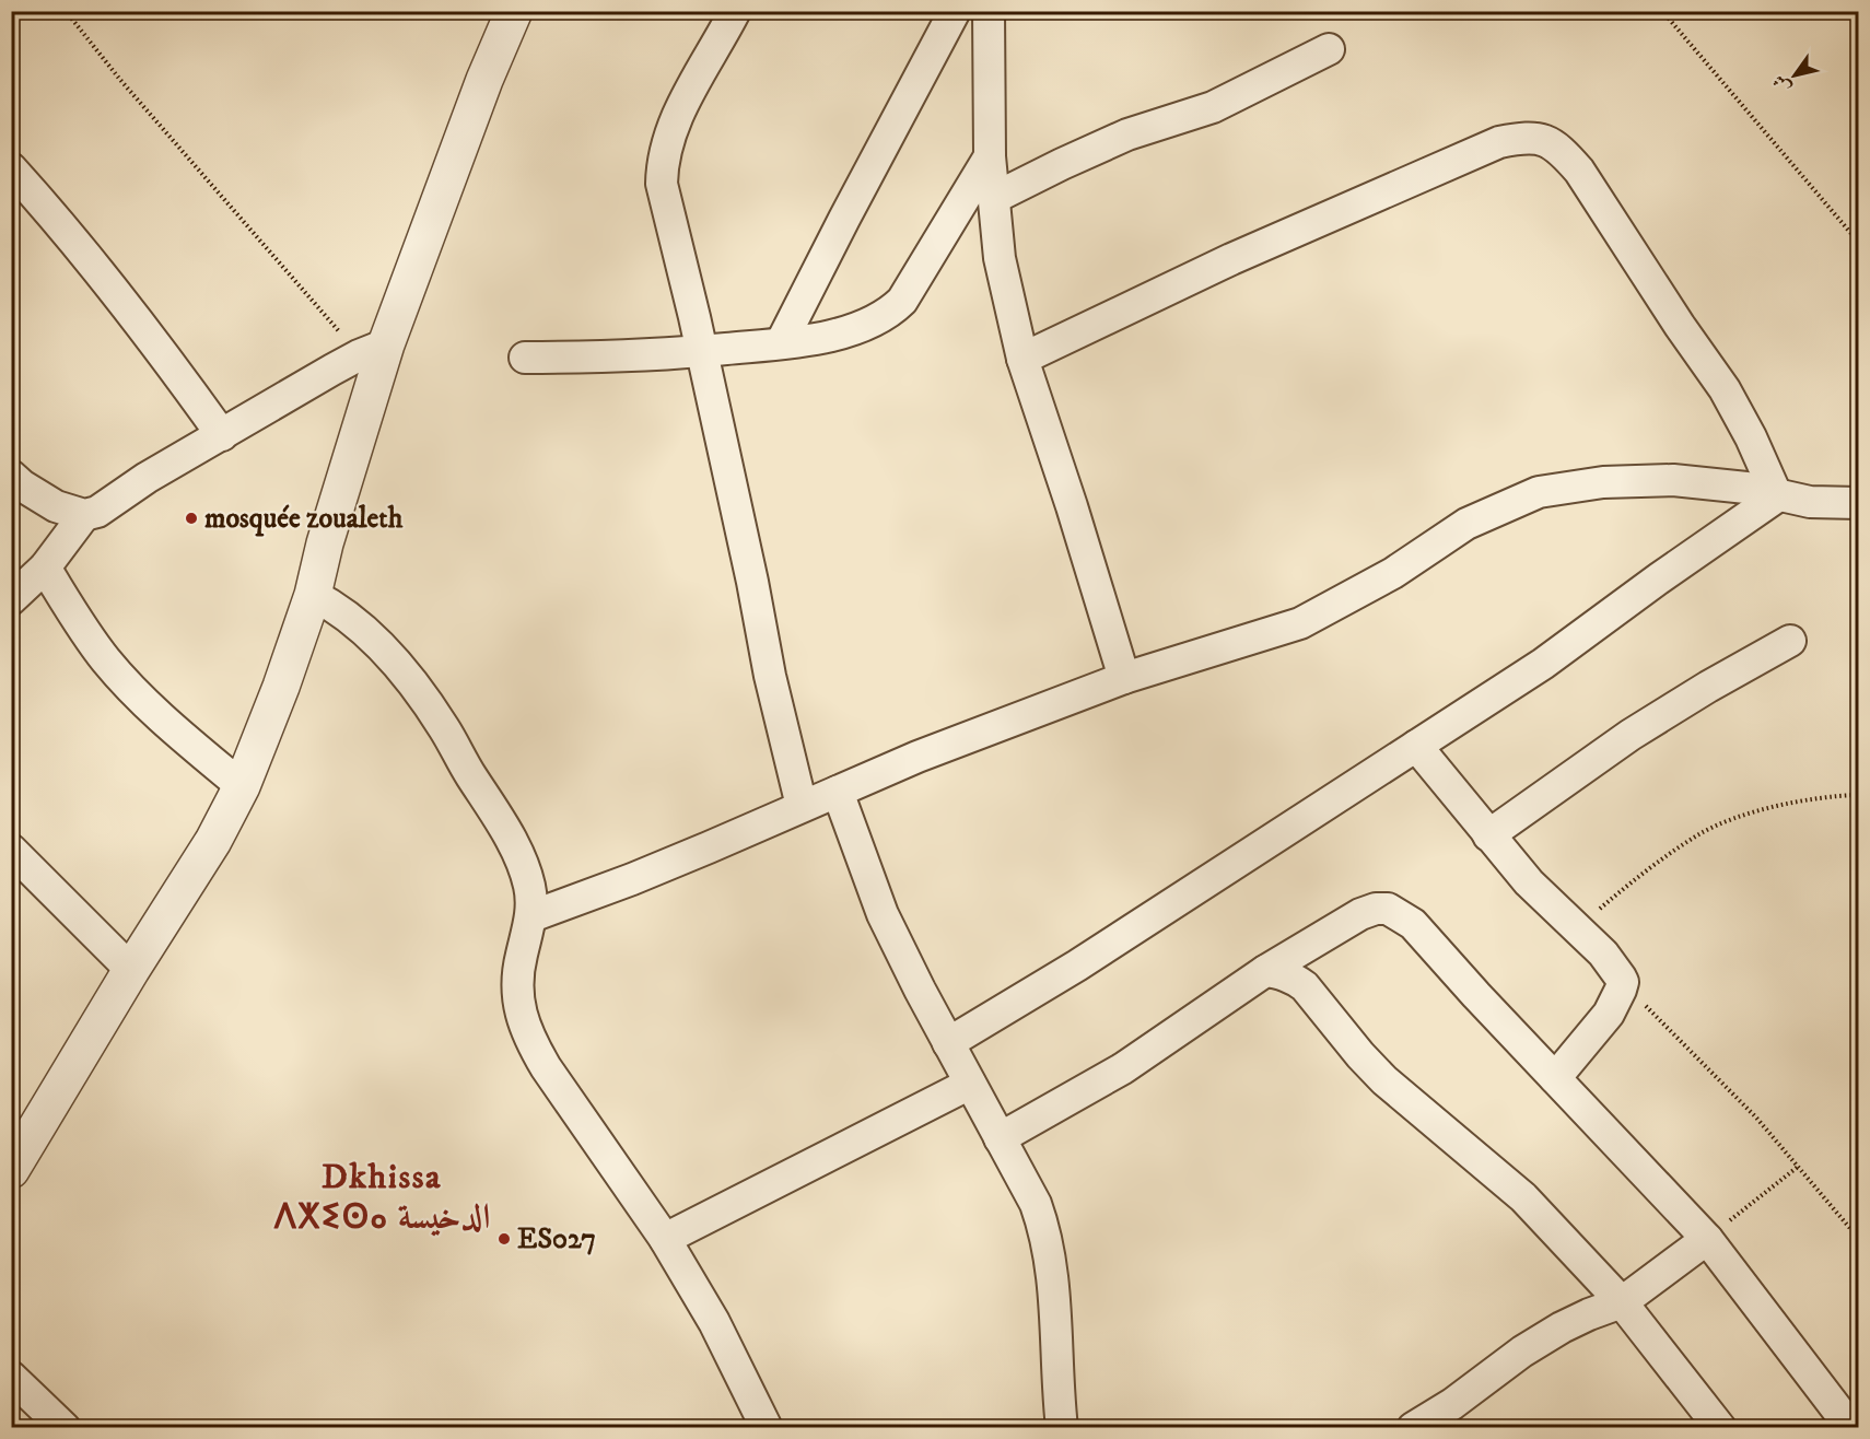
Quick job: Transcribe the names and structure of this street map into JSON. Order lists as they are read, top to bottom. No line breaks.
{"districts":["Dkhissa ⴷⵅⵉⵙⴰ الدخيسة"],"places":["mosquée zoualeth","ES027"],"north":"bottom left"}
